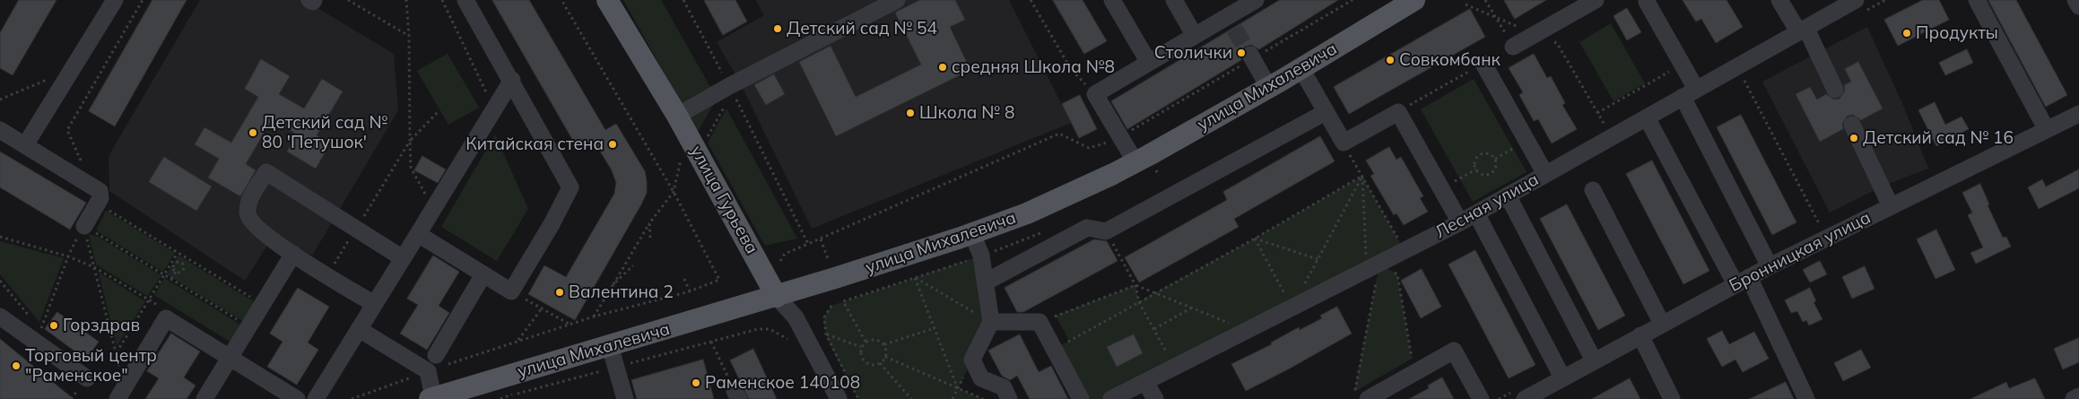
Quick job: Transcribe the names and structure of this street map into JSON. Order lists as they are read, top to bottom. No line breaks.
{"streets":{"main road":["улица Михалевича","улица Гурьева"],"street":["Лесная улица","Бронницкая улица"]},"crossings":[["улица Михалевича","улица Гурьева"]],"places":["Детский сад № 54","Продукты","Столички","Совкомбанк","средняя Школа №8","Школа № 8","Детский сад № 80 'Петушок'","Детский сад № 16","Китайская стена","Валентина 2","Горздрав","Торговый центр \"Раменское\"","Раменское 140108"]}
